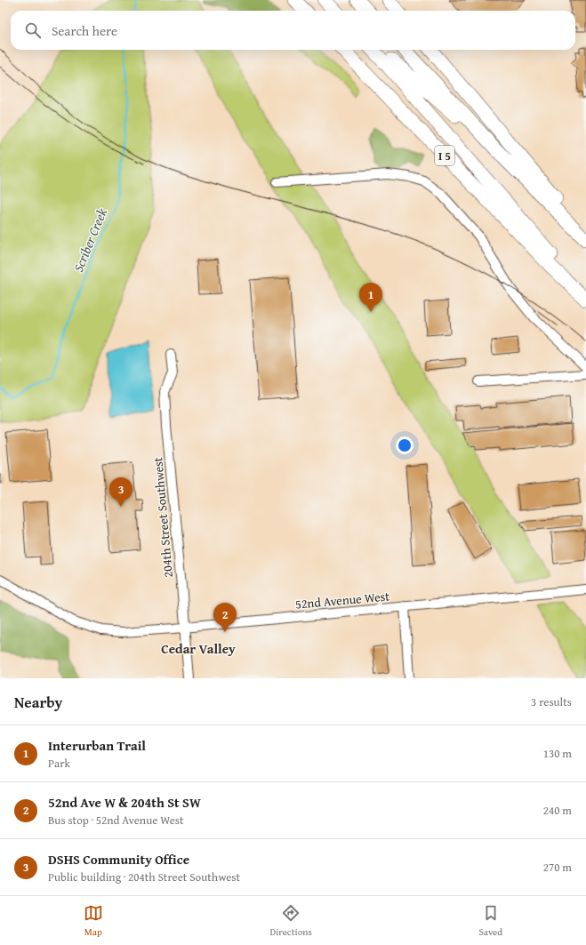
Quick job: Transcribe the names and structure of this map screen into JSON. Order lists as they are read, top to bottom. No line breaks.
{"streets":{"highway":["I 5"],"street":["204th Street Southwest","52nd Avenue West"]},"crossings":[["204th Street Southwest","52nd Avenue West"]],"districts":["Cedar Valley"],"water":["Scriber Creek"],"page":{"search":"Search here","pins":["1","3","2"],"heading":["Nearby","3 results"],"list":[{"mark":"1","name":"Interurban Trail","note":"Park","value":"130 m"},{"mark":"2","name":"52nd Ave W & 204th St SW","note":"Bus stop · 52nd Avenue West","value":"240 m"},{"mark":"3","name":"DSHS Community Office","note":"Public building · 204th Street Southwest","value":"270 m"}],"nav":["Map","Directions","Saved"]}}
